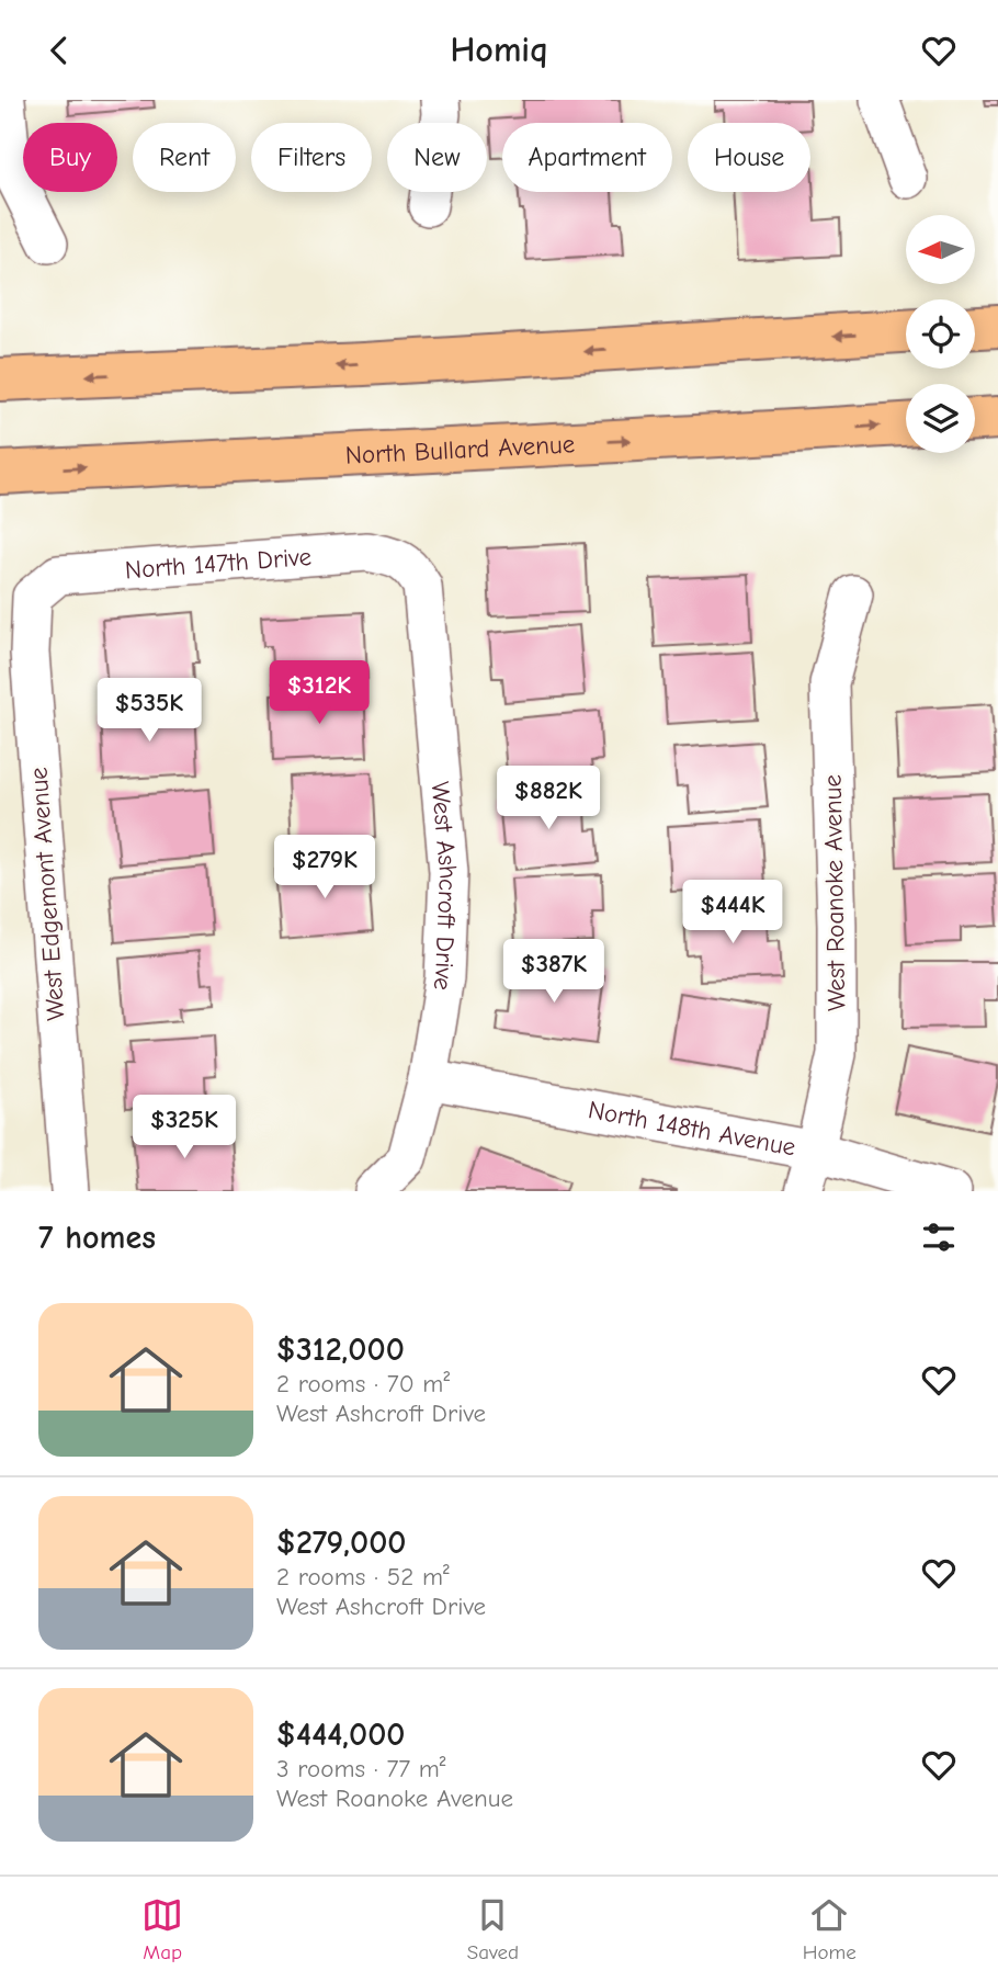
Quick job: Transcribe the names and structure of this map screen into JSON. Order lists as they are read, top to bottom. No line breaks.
{"streets":{"main road":["North Bullard Avenue"],"street":["North 147th Drive","West Ashcroft Drive","West Roanoke Avenue","West Edgemont Avenue","North 148th Avenue"]},"crossings":[["North 147th Drive","West Ashcroft Drive"],["North 147th Drive","West Edgemont Avenue"],["West Ashcroft Drive","North 148th Avenue"],["West Roanoke Avenue","North 148th Avenue"]],"north":"left","page":{"header":"Homiq","chip":["Buy","Rent","Filters","New","Apartment","House"],"price":["$312K","$535K","$882K","$279K","$444K","$387K","$325K"],"heading":"7 homes","list":[{"name":"$312,000","note":"2 rooms · 70 m² · West Ashcroft Drive"},{"name":"$279,000","note":"2 rooms · 52 m² · West Ashcroft Drive"},{"name":"$444,000","note":"3 rooms · 77 m² · West Roanoke Avenue"}],"tabs":["Map","Saved","Home"]}}
